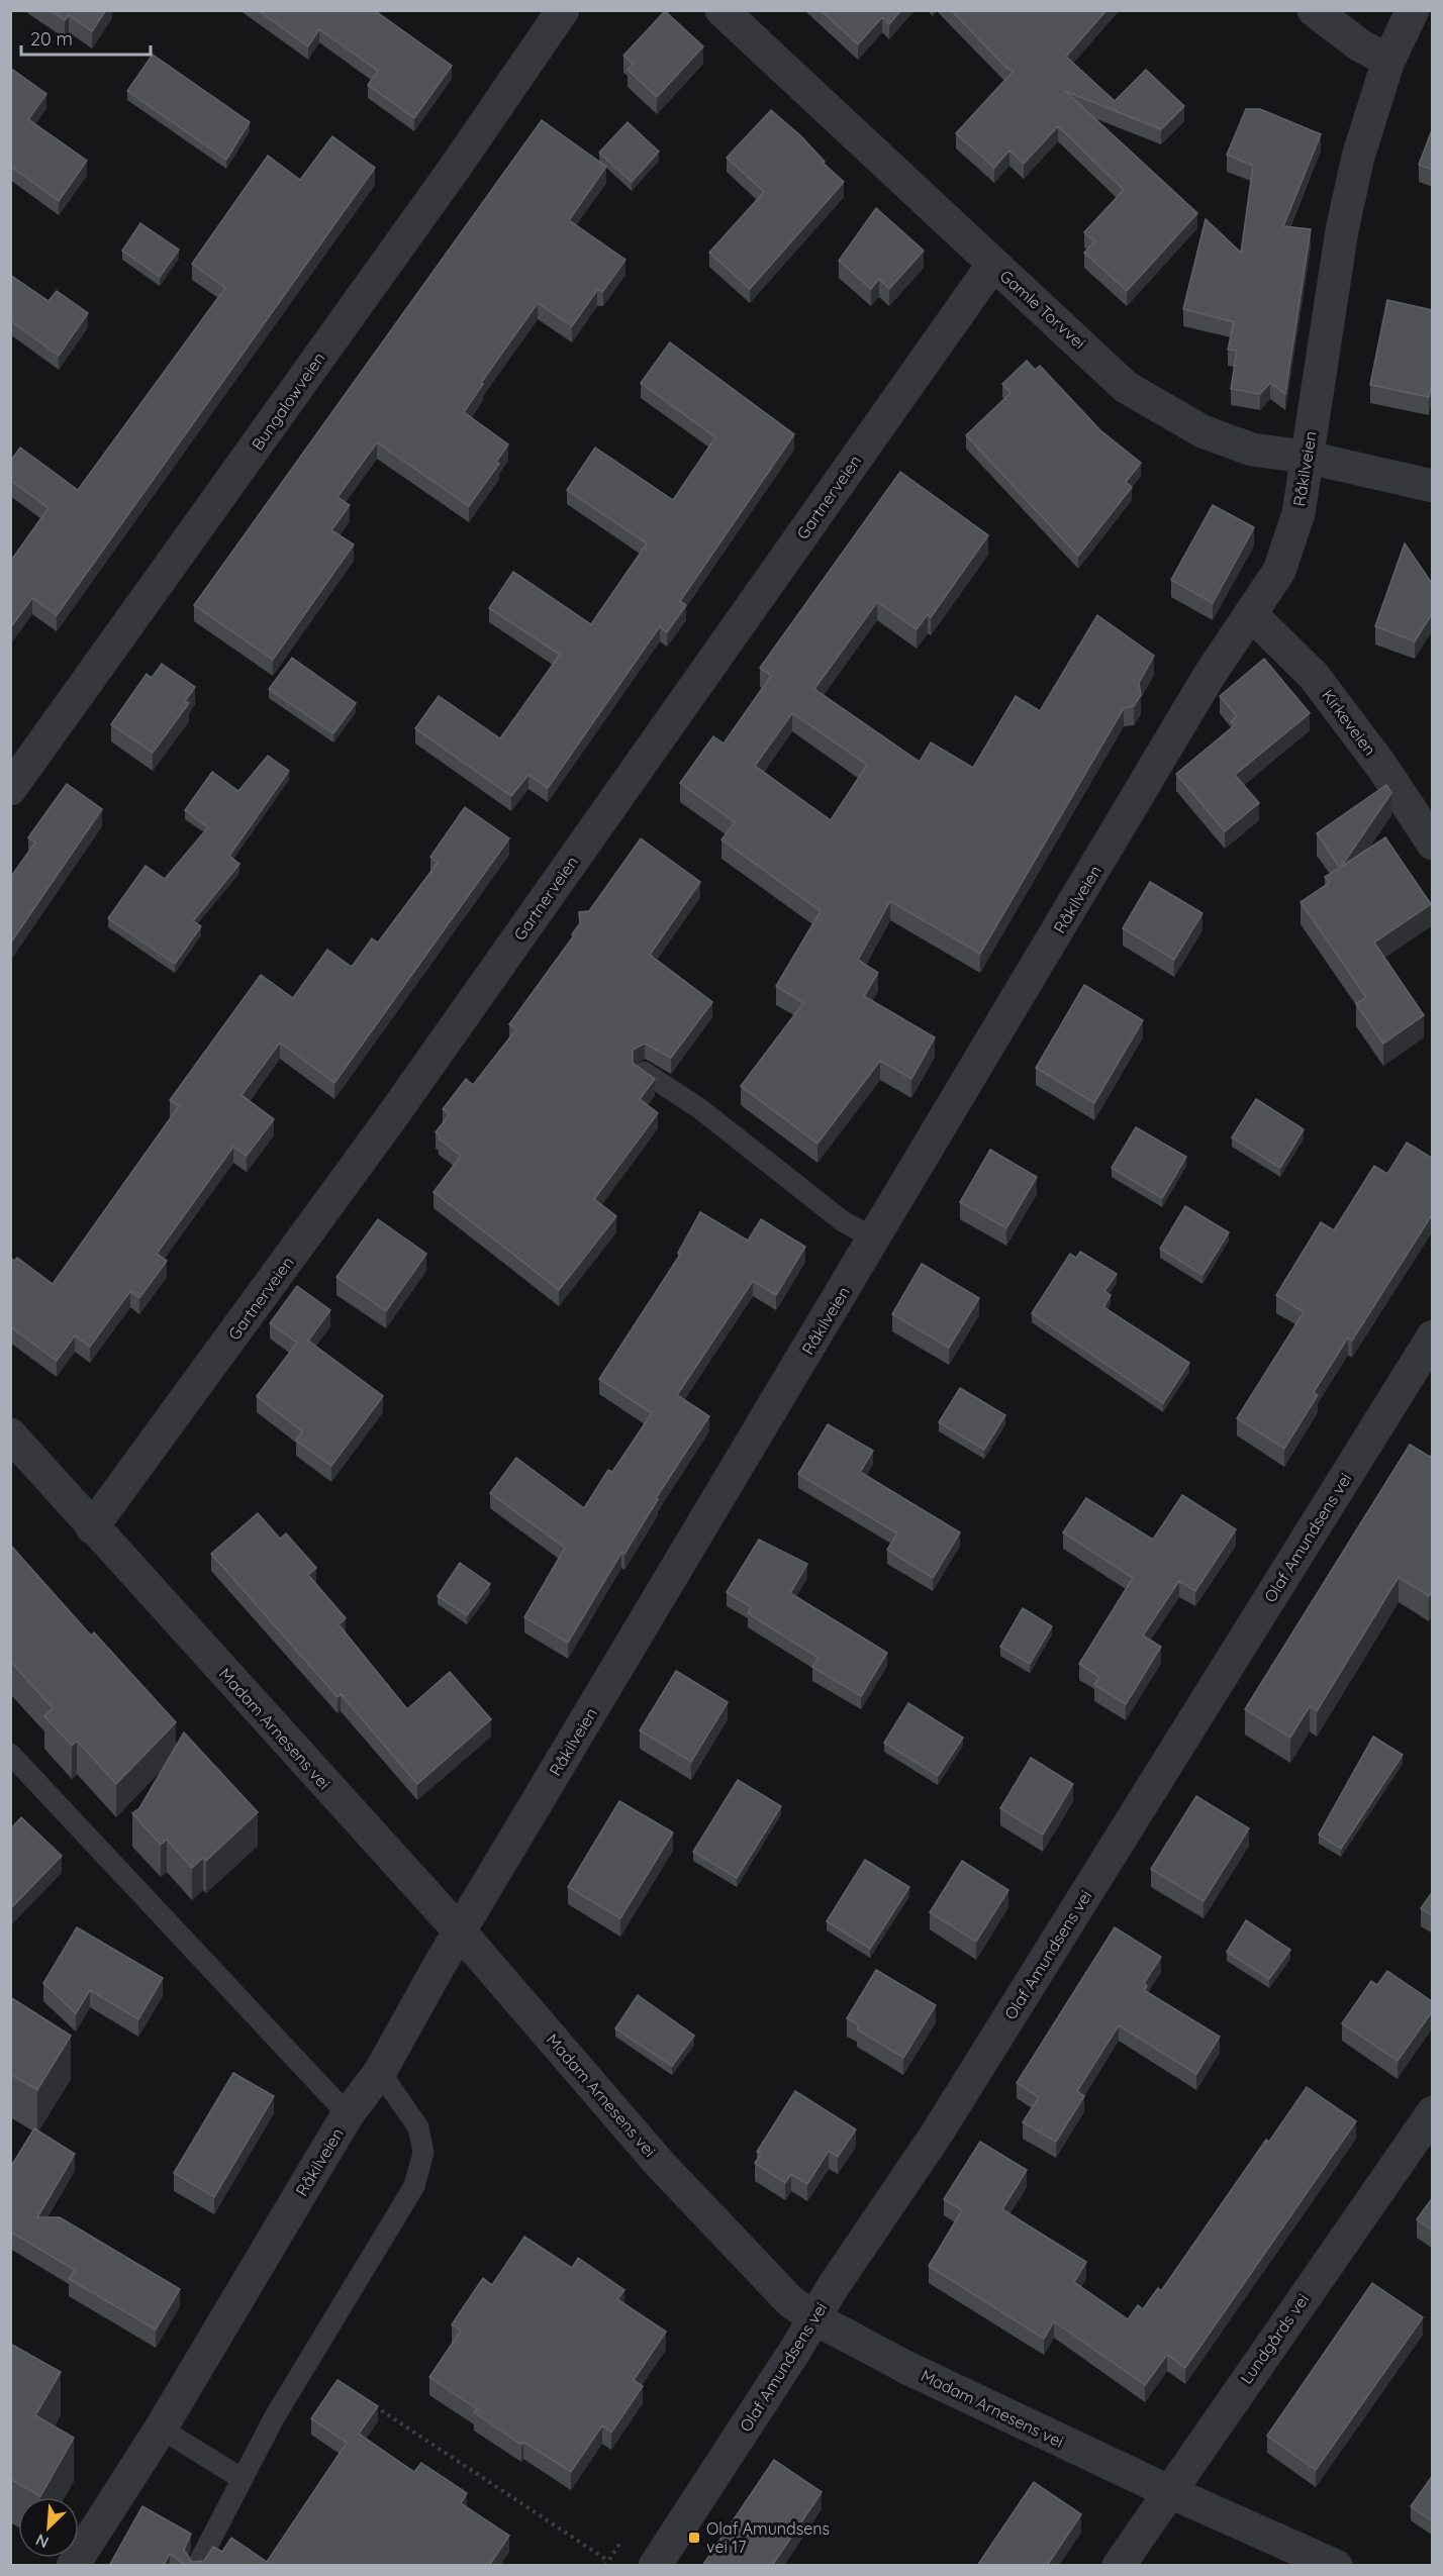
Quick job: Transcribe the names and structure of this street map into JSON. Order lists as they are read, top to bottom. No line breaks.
{"streets":{"street":["Gamle Torvvei","Bungalowveien","Råkilveien","Gartnerveien","Kirkeveien","Olaf Amundsens vei","Madam Arnesens vei","Lundgårds vei"]},"crossings":[["Gamle Torvvei","Råkilveien"],["Gamle Torvvei","Gartnerveien"],["Råkilveien","Kirkeveien"],["Råkilveien","Madam Arnesens vei"],["Gartnerveien","Madam Arnesens vei"],["Olaf Amundsens vei","Madam Arnesens vei"],["Madam Arnesens vei","Lundgårds vei"]],"places":{"transit":["Olaf Amundsens vei 17"]},"scale_bar":"20 m","north":"bottom left"}
